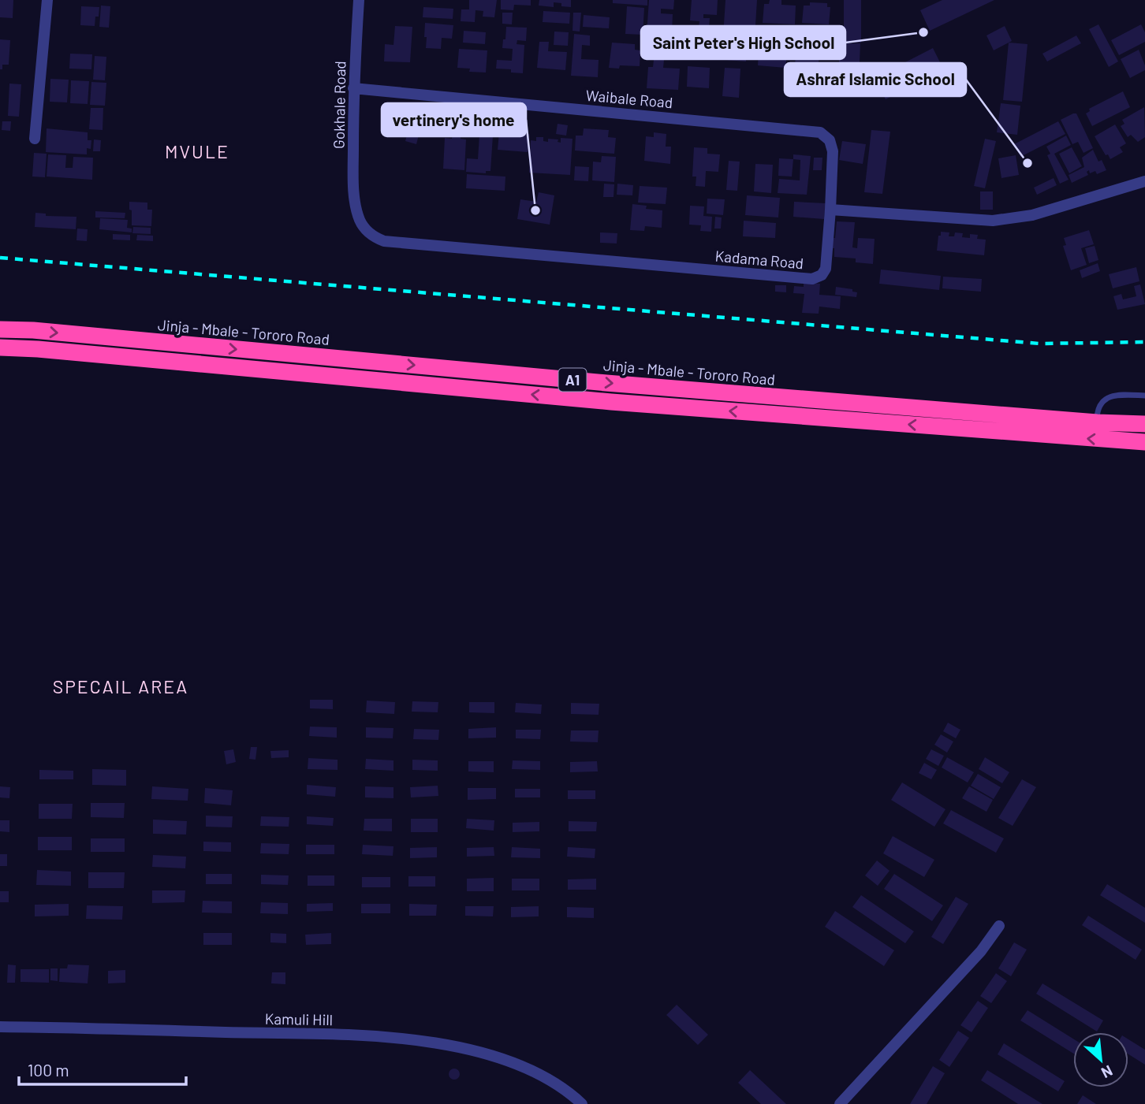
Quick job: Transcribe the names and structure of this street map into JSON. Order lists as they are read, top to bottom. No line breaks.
{"streets":{"highway":["Jinja - Mbale - Tororo Road","A1"],"street":["Waibale Road","Gokhale Road","Kadama Road","Kamuli Hill"]},"crossings":[["Waibale Road","Gokhale Road"],["Waibale Road","Kadama Road"],["Gokhale Road","Kadama Road"]],"districts":["MVULE","SPECAIL AREA"],"places":["Saint Peter's High School","Ashraf Islamic School","vertinery's home"],"scale_bar":"100 m","north":"bottom right"}
